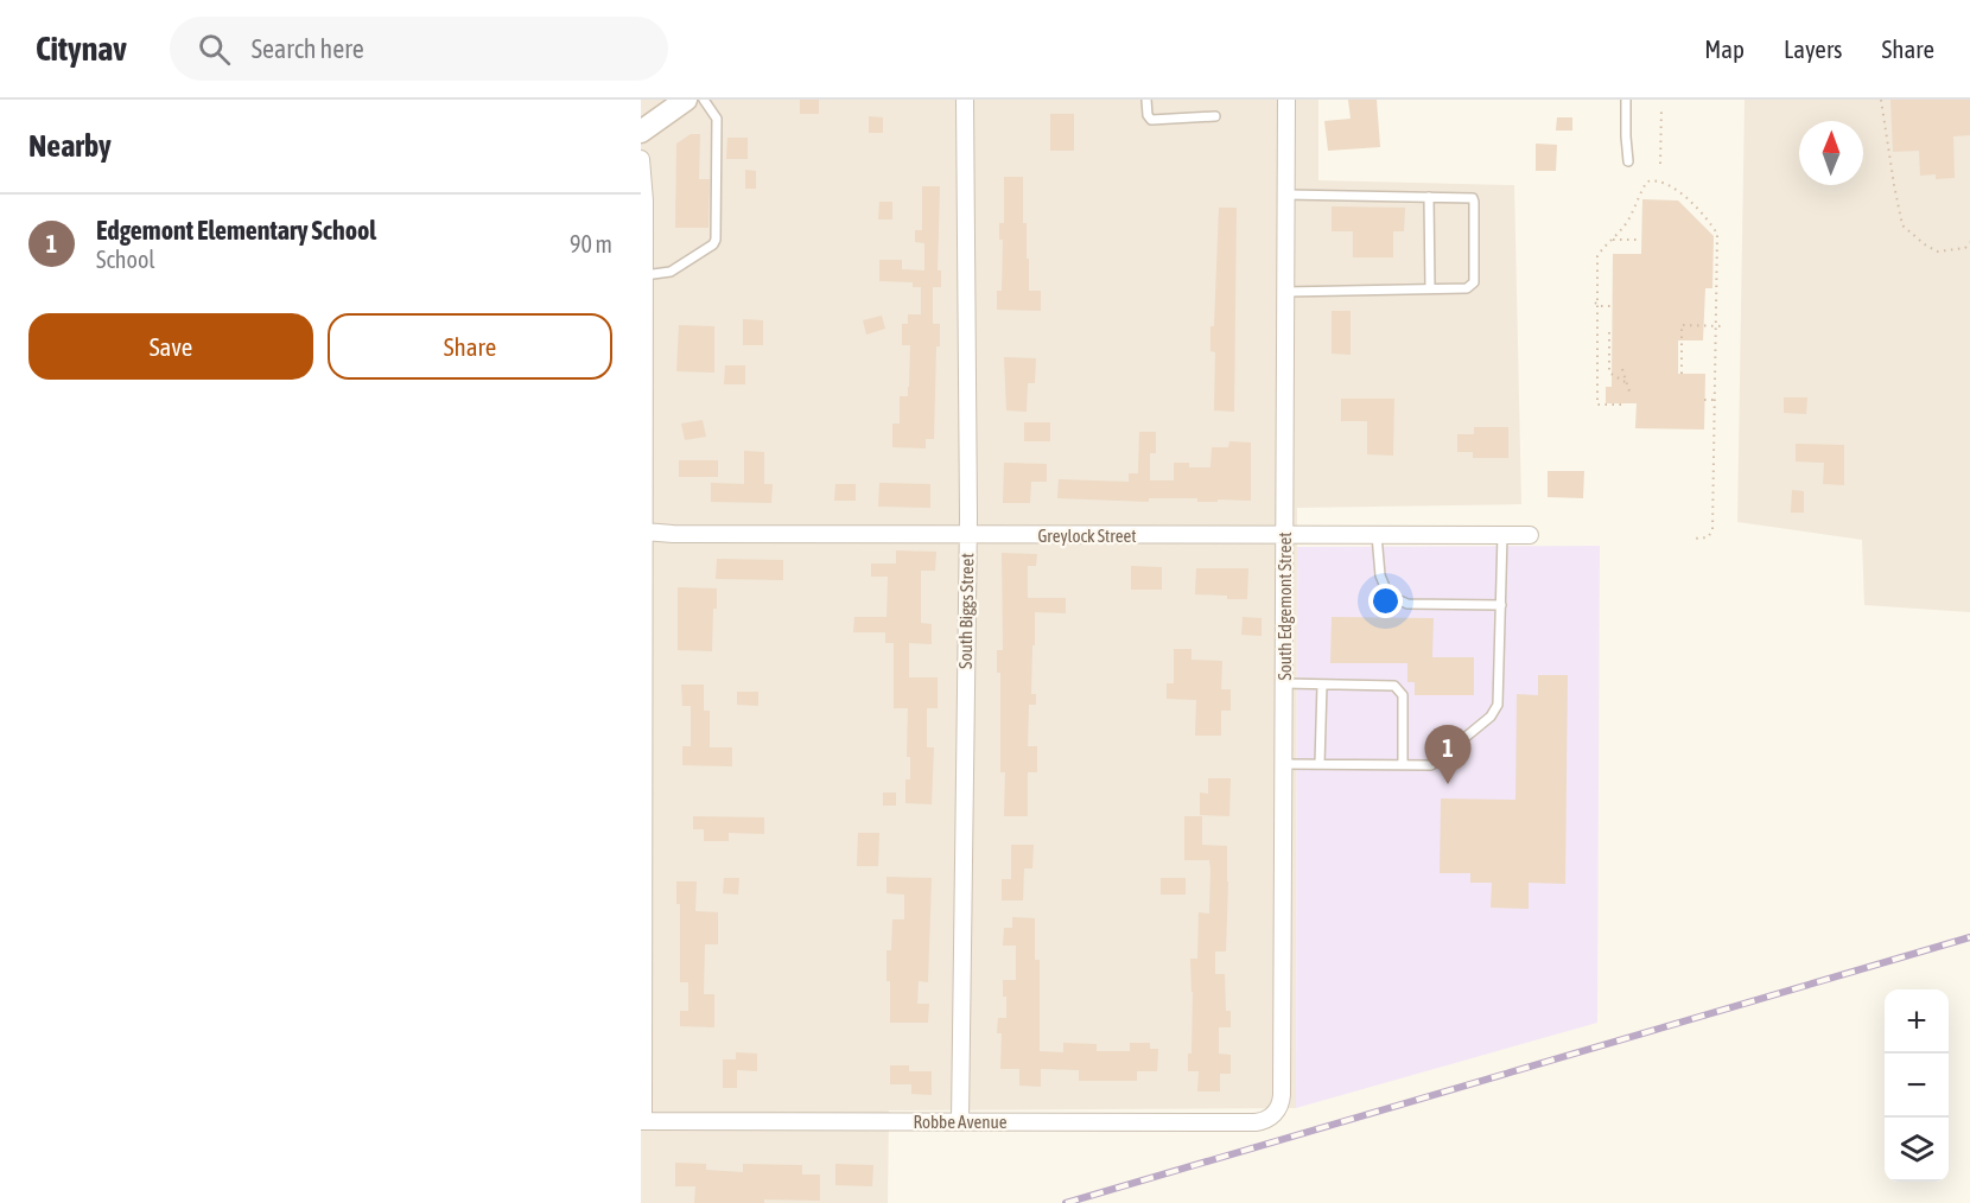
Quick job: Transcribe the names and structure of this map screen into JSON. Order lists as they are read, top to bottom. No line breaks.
{"streets":{"street":["Greylock Street","South Edgemont Street","South Biggs Street","Robbe Avenue"]},"crossings":[["Greylock Street","South Edgemont Street"],["Greylock Street","South Biggs Street"],["South Edgemont Street","Robbe Avenue"],["South Biggs Street","Robbe Avenue"]],"north":"top","page":{"header":"Citynav","search":"Search here","nav":["Map","Layers","Share"],"heading":"Nearby","list":[{"mark":"1","name":"Edgemont Elementary School","note":"School","value":"90 m"}],"buttons":["Save","Share"],"pins":"1","map_buttons":["+","−"]}}
